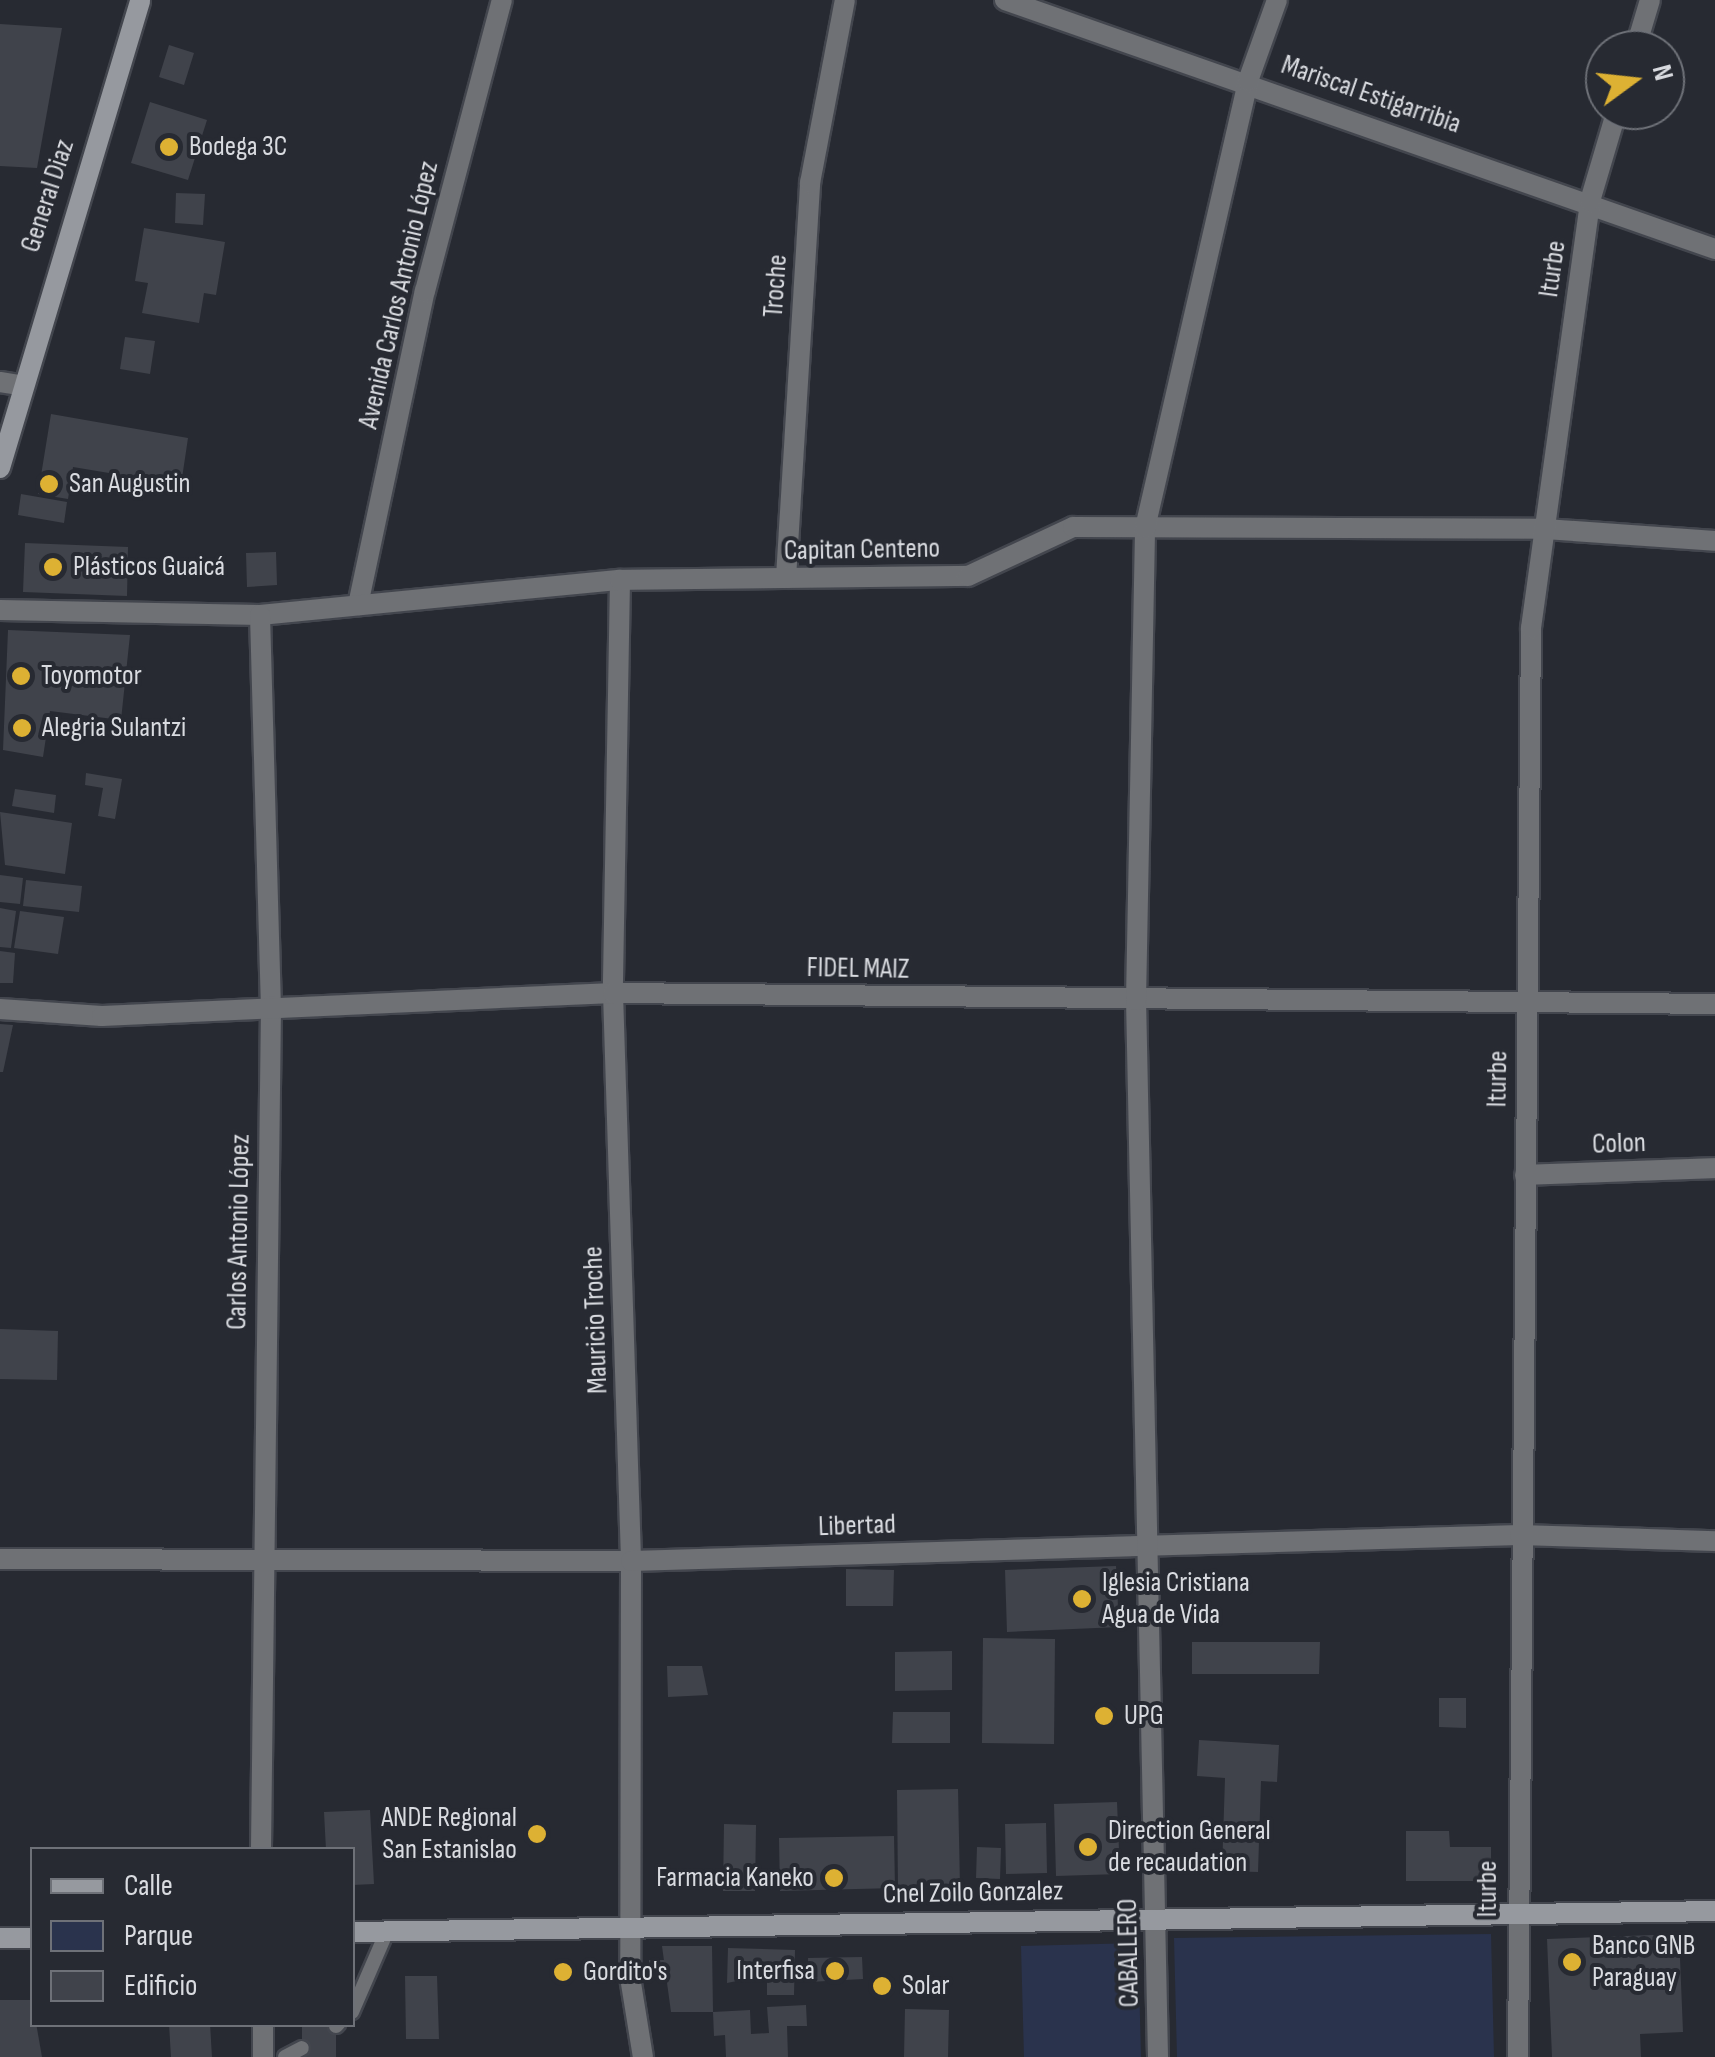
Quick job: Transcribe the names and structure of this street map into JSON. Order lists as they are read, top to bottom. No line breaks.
{"streets":{"main road":["General Diaz","Cnel Zoilo Gonzalez"],"street":["Mariscal Estigarribia","Iturbe","Troche","Avenida Carlos Antonio López","Capitan Centeno","FIDEL MAIZ","Colon","Carlos Antonio López","Mauricio Troche","Libertad","CABALLERO"]},"crossings":[["Mariscal Estigarribia","Iturbe"],["Mariscal Estigarribia","CABALLERO"],["Iturbe","Capitan Centeno"],["Iturbe","FIDEL MAIZ"],["Iturbe","Colon"],["Iturbe","Libertad"],["Iturbe","Cnel Zoilo Gonzalez"],["Troche","Capitan Centeno"],["Avenida Carlos Antonio López","Capitan Centeno"],["Capitan Centeno","Carlos Antonio López"],["Capitan Centeno","Mauricio Troche"],["Capitan Centeno","CABALLERO"],["FIDEL MAIZ","Carlos Antonio López"],["FIDEL MAIZ","Mauricio Troche"],["FIDEL MAIZ","CABALLERO"],["Carlos Antonio López","Libertad"],["Mauricio Troche","Libertad"],["Mauricio Troche","Cnel Zoilo Gonzalez"],["Libertad","CABALLERO"],["Cnel Zoilo Gonzalez","CABALLERO"]],"places":["Bodega 3C","San Augustin","Plásticos Guaicá","Toyomotor","Alegria Sulantzi","Iglesia Cristiana Agua de Vida","UPG","ANDE Regional San Estanislao","Direction General de recaudation","Farmacia Kaneko","Banco GNB Paraguay","Interfisa","Gordito's","Solar"],"legend":["Calle","Parque","Edificio"],"north":"right"}
